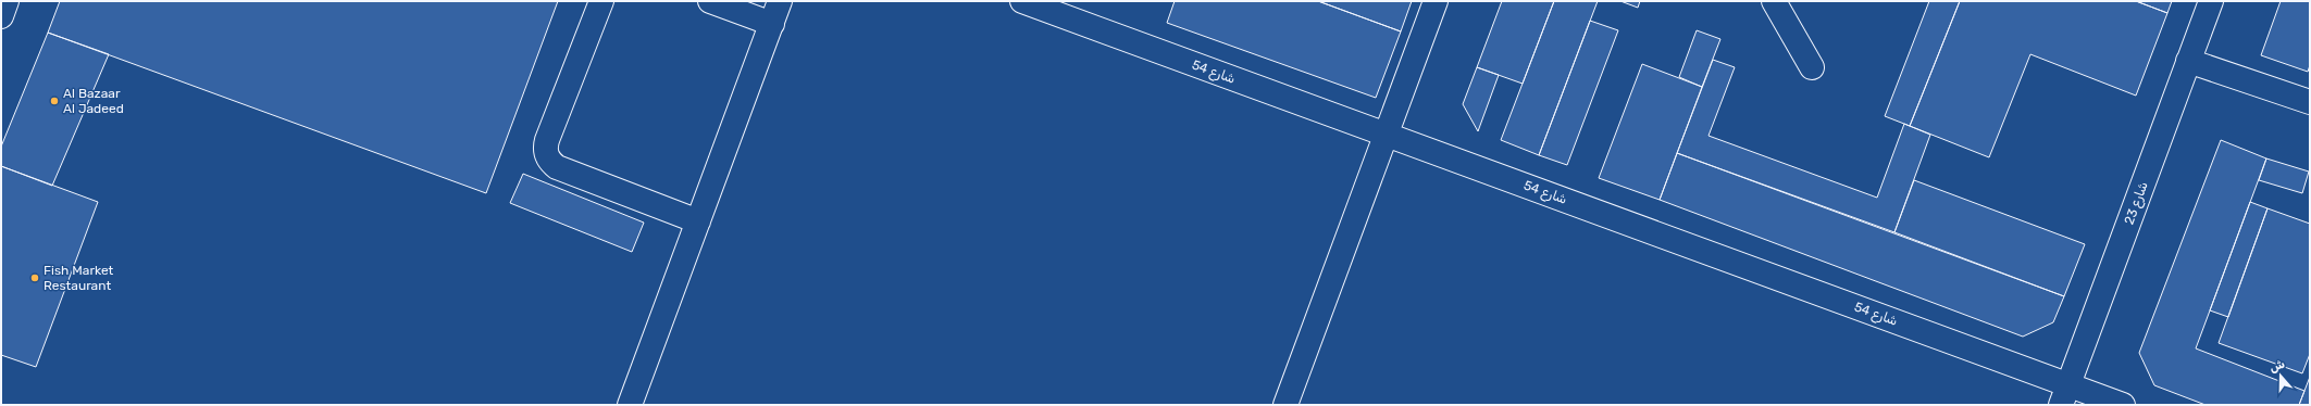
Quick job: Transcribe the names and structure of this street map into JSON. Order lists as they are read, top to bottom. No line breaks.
{"streets":{"street":["شارع 54","شارع 23"]},"crossings":[["شارع 54","شارع 23"]],"places":["Al Bazaar Al Jadeed","Fish Market Restaurant"],"north":"top"}
